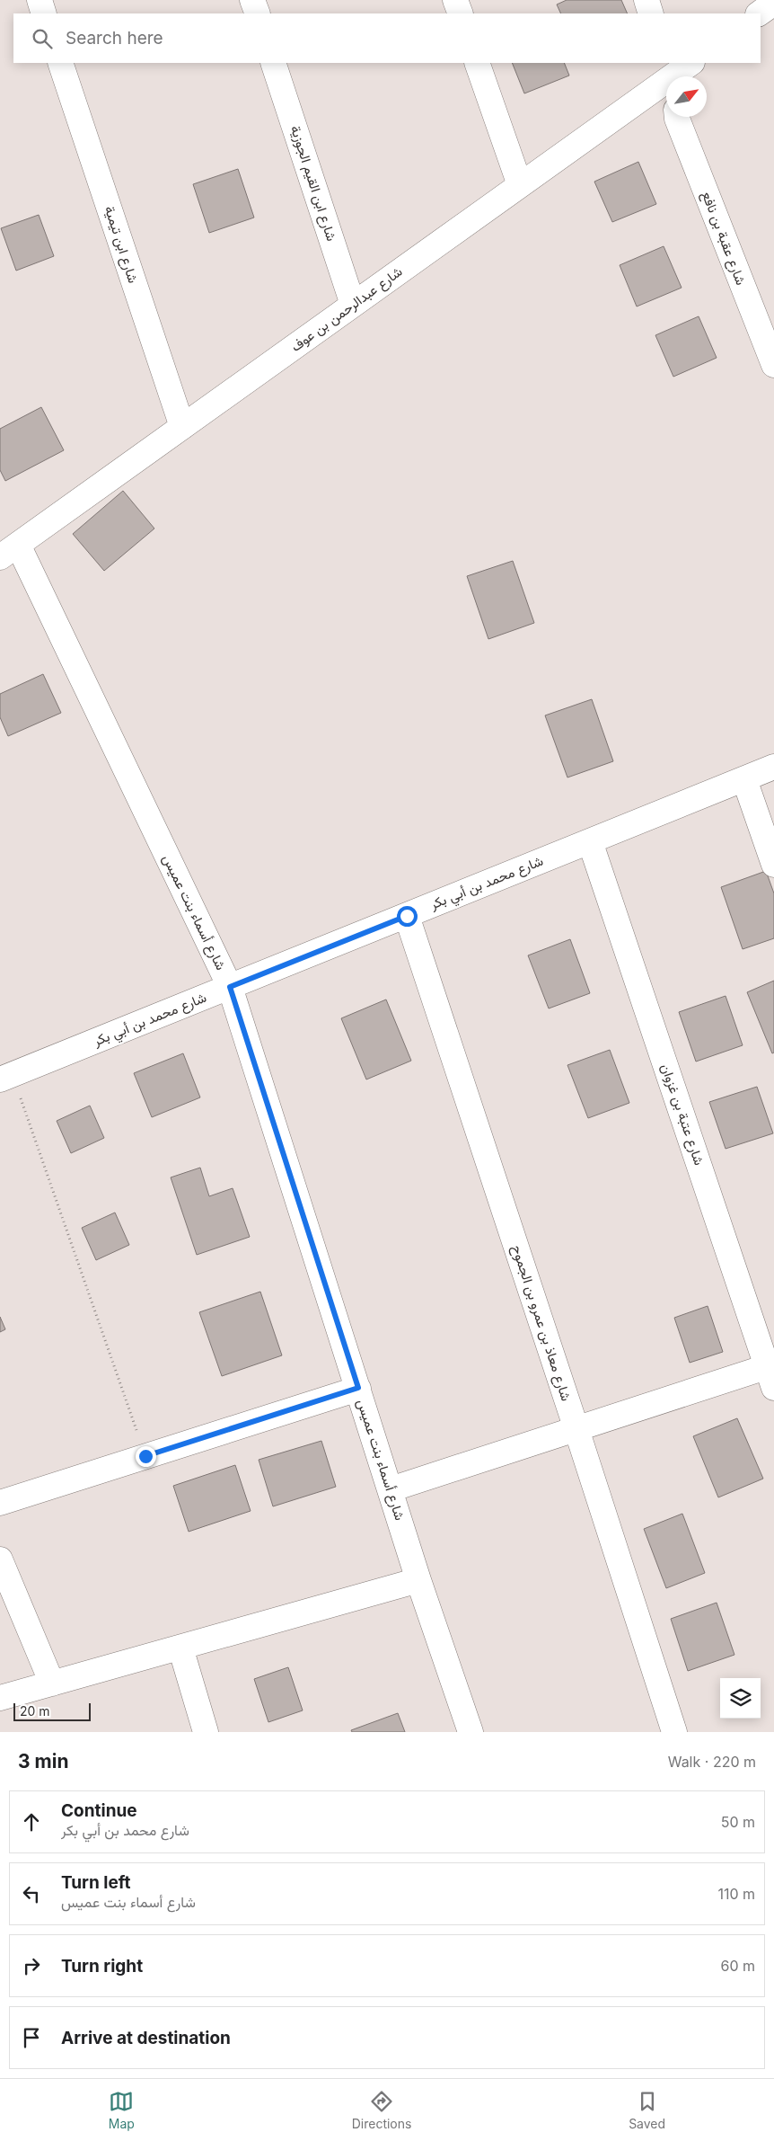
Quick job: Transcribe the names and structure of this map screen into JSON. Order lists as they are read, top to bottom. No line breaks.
{"streets":{"street":["شارع ابن القيم الجوزية","شارع عقبة بن نافع","شارع ابن تيمية","شارع عبدالرحمن بن عوف","شارع محمد بن أبي بكر","شارع أسماء بنت عميس","شارع عتبة بن غزوان","شارع معاذ بن عمرو بن الجموح"]},"crossings":[["شارع ابن القيم الجوزية","شارع عبدالرحمن بن عوف"],["شارع ابن تيمية","شارع عبدالرحمن بن عوف"],["شارع عبدالرحمن بن عوف","شارع أسماء بنت عميس"],["شارع محمد بن أبي بكر","شارع أسماء بنت عميس"],["شارع محمد بن أبي بكر","شارع عتبة بن غزوان"],["شارع محمد بن أبي بكر","شارع معاذ بن عمرو بن الجموح"]],"scale_bar":"20 m","north":"top right","page":{"search":"Search here","scale":"20 m","heading":["3 min","Walk · 220 m"],"list":[["Continue","شارع محمد بن أبي بكر","50 m"],["Turn left","شارع أسماء بنت عميس","110 m"],["Turn right","60 m"],"Arrive at destination"],"nav":["Map","Directions","Saved"]}}
